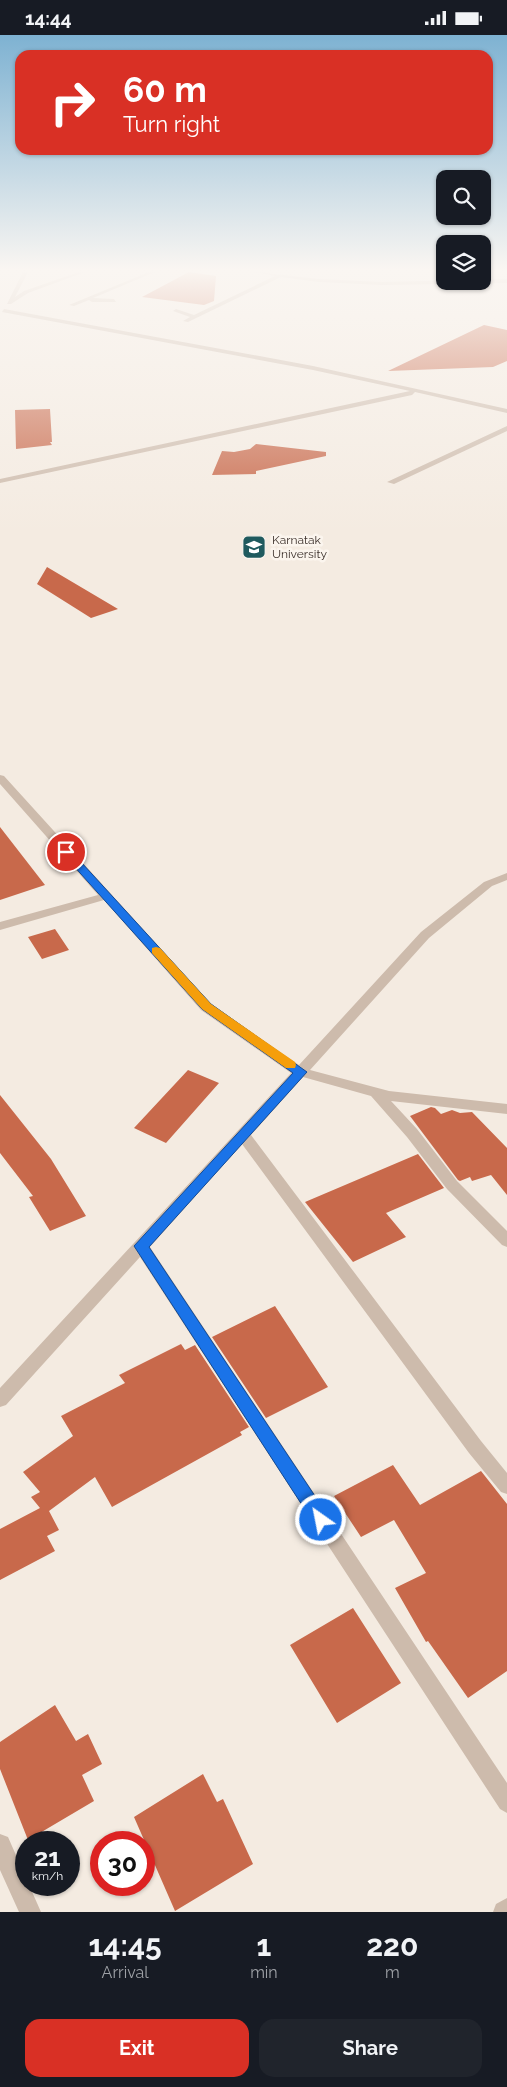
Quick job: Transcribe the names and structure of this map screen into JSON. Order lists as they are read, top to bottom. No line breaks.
{"places":{"school or university":["Karnatak University"]},"page":{"status":"14:44","turn":["60 m","Turn right"],"speed":"21 km/h","limit":"30","eta":["14:45","Arrival","1","min","220","m"],"buttons":["Exit","Share"]}}
